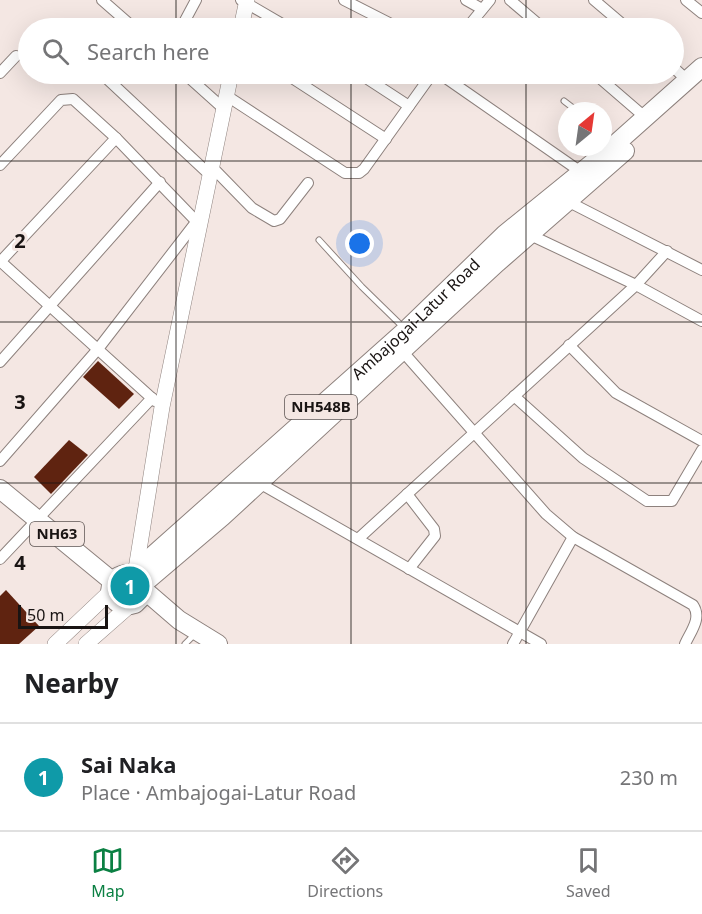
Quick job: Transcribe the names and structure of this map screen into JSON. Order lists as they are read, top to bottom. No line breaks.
{"streets":{"highway":["Ambajogai-Latur Road","NH548B","NH63"]},"crossings":[["Ambajogai-Latur Road","NH548B"],["Ambajogai-Latur Road","NH63"]],"scale_bar":"50 m","north":"top right","page":{"search":"Search here","pins":"1","scale":"50 m","heading":"Nearby","list":[{"mark":"1","name":"Sai Naka","note":"Place · Ambajogai-Latur Road","value":"230 m"}],"nav":["Map","Directions","Saved"]},"grid":{"rows":["2","3","4"]}}
